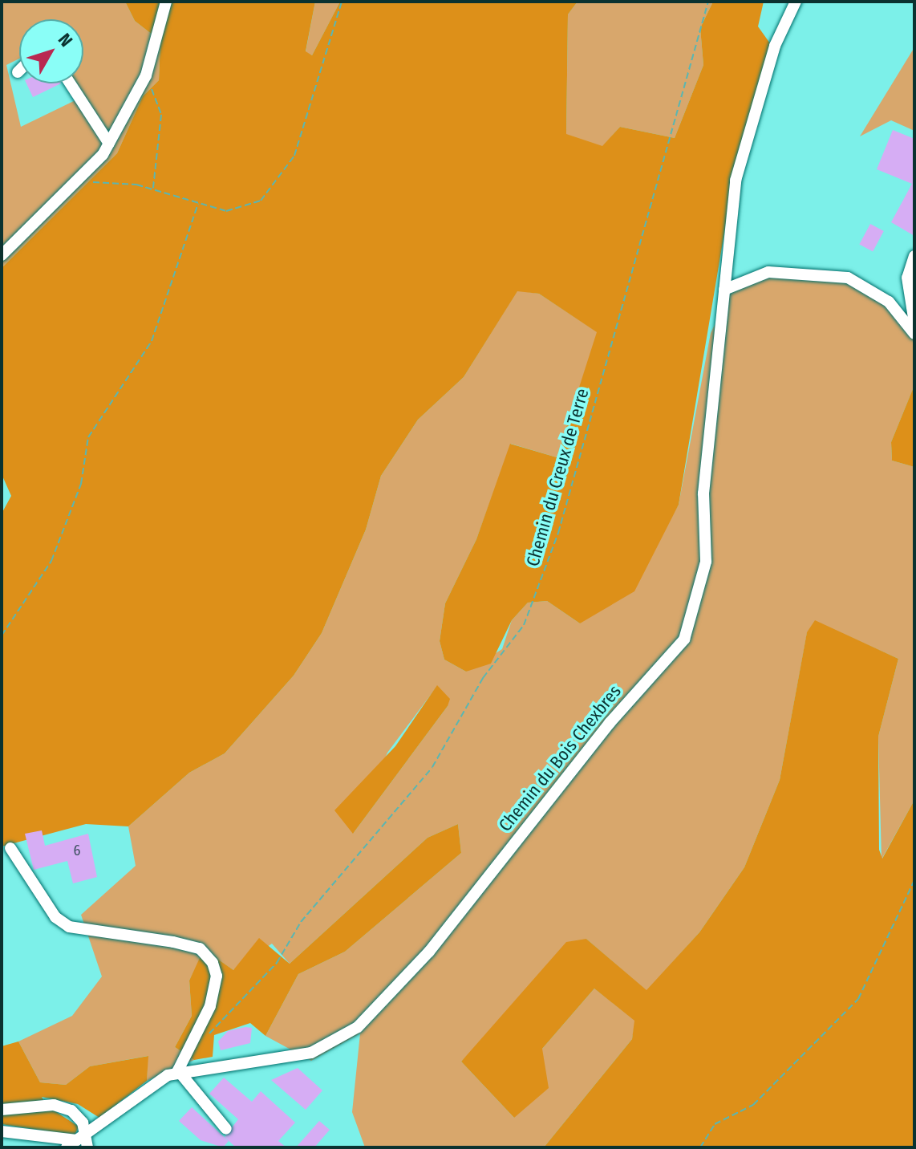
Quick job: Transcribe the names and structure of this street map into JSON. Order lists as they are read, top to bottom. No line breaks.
{"streets":{"street":["Chemin du Bois Chexbres"],"path":["Chemin du Creux de Terre"]},"house_numbers":["6"],"north":"top right"}
